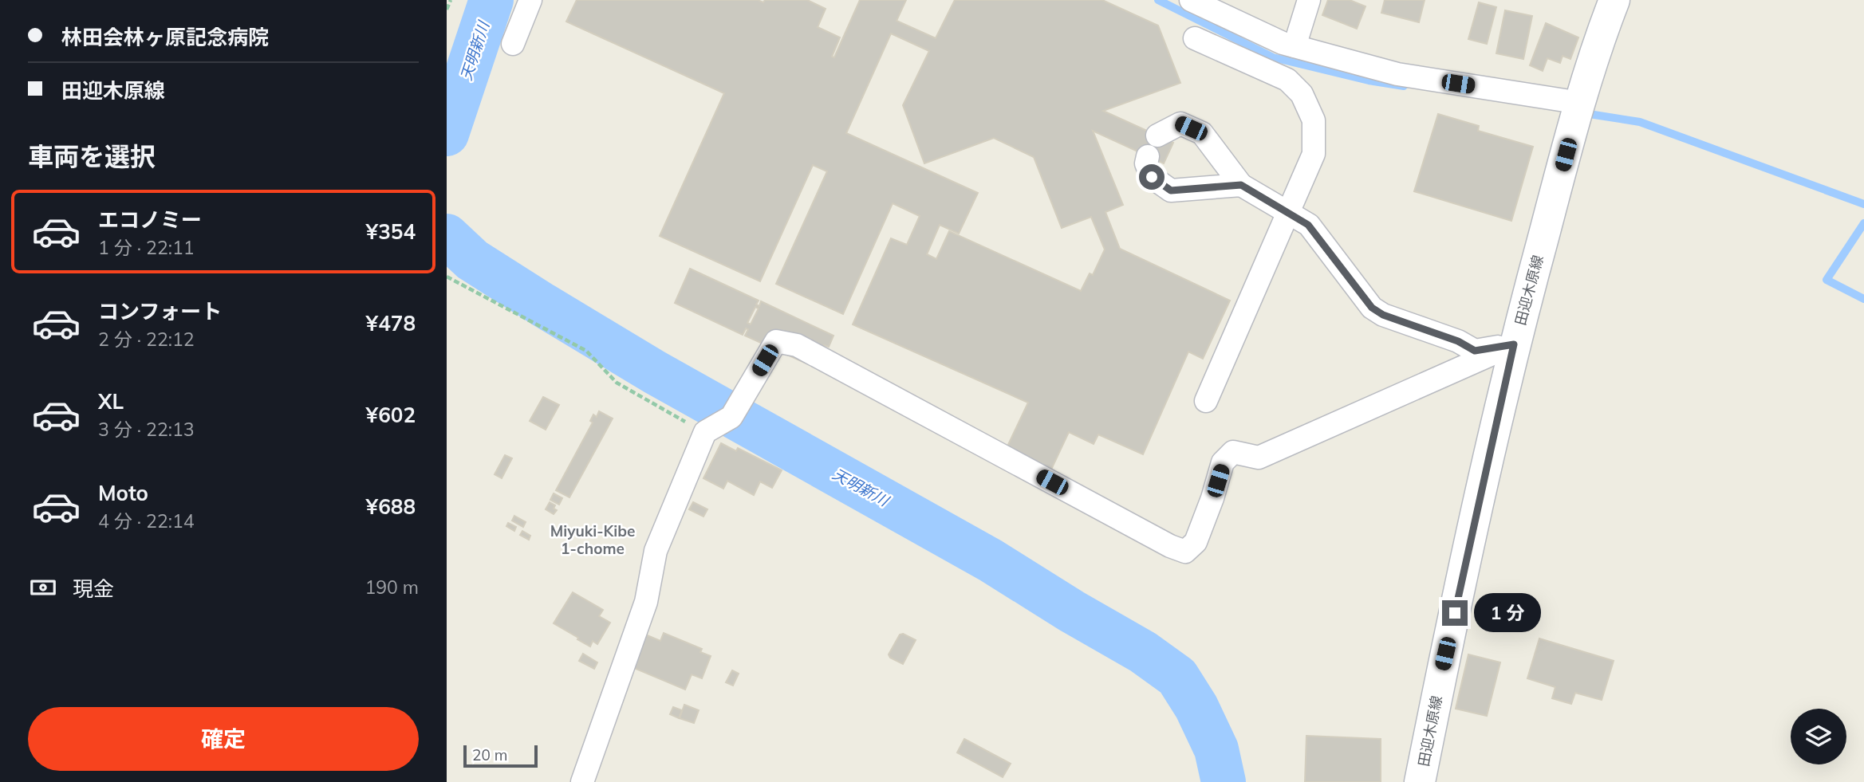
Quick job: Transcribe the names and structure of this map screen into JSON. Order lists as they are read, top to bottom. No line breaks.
{"streets":{"main road":["田迎木原線"]},"districts":["Miyuki-Kibe 1-chome"],"water":["天明新川"],"scale_bar":"20 m","page":{"banner":["林田会林ヶ原記念病院","田迎木原線"],"heading":"車両を選択","list":[{"name":"エコノミー","note":"1 分 · 22:11","value":"¥354"},{"name":"コンフォート","note":"2 分 · 22:12","value":"¥478"},{"name":"XL","note":"3 分 · 22:13","value":"¥602"},{"name":"Moto","note":"4 分 · 22:14","value":"¥688"}],"pay":["現金","190 m"],"bubble":"1 分","buttons":"確定","scale":"20 m"}}
